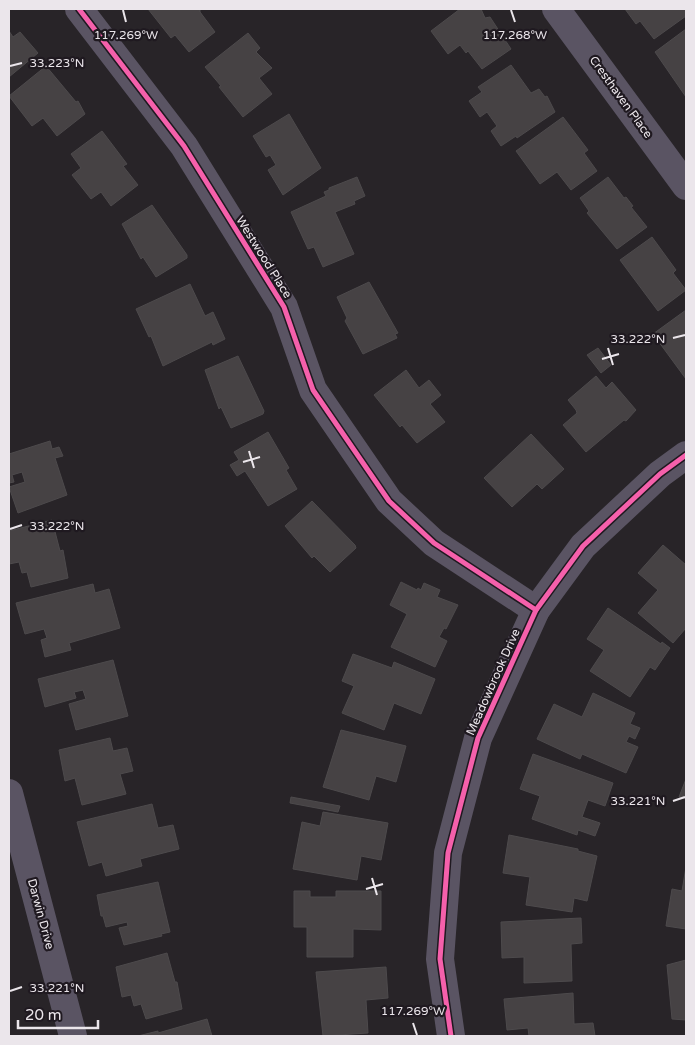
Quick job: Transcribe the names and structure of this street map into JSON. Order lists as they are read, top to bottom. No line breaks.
{"streets":{"street":["Cresthaven Place","Westwood Place","Meadowbrook Drive","Darwin Drive"]},"crossings":[["Westwood Place","Meadowbrook Drive"]],"scale_bar":"20 m","coordinates":["117.269°W","117.268°W","33.223°N","33.222°N","33.221°N"]}
